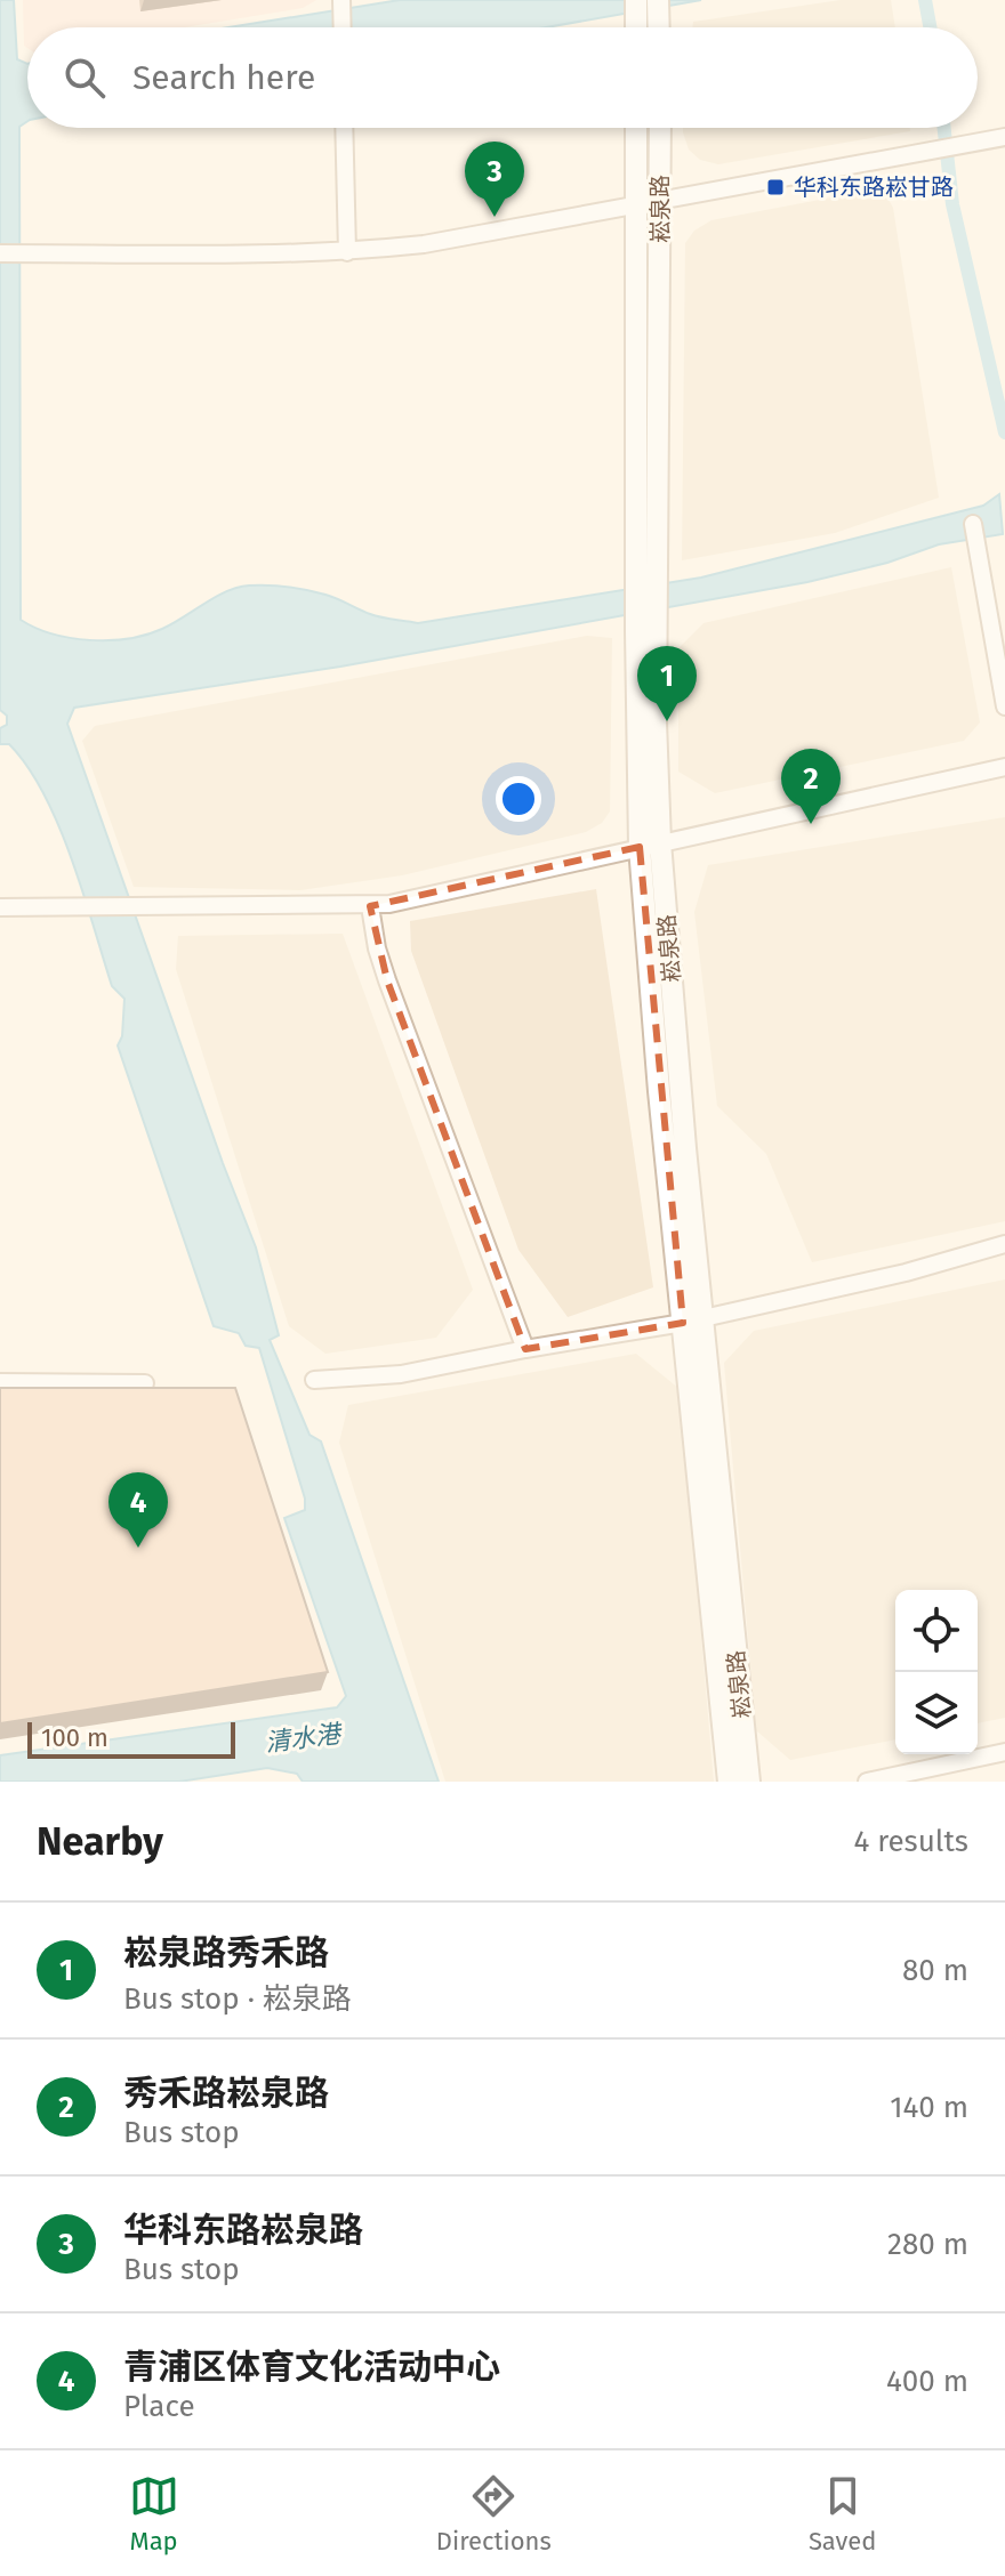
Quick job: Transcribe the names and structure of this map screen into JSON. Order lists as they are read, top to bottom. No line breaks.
{"streets":{"street":["崧泉路"]},"water":["清水港"],"places":{"transit":["华科东路崧甘路"]},"scale_bar":"100 m","page":{"search":"Search here","pins":["3","1","2","4"],"scale":"100 m","heading":["Nearby","4 results"],"list":[{"mark":"1","name":"崧泉路秀禾路","note":"Bus stop · 崧泉路","value":"80 m"},{"mark":"2","name":"秀禾路崧泉路","note":"Bus stop","value":"140 m"},{"mark":"3","name":"华科东路崧泉路","note":"Bus stop","value":"280 m"},{"mark":"4","name":"青浦区体育文化活动中心","note":"Place","value":"400 m"}],"nav":["Map","Directions","Saved"]}}
